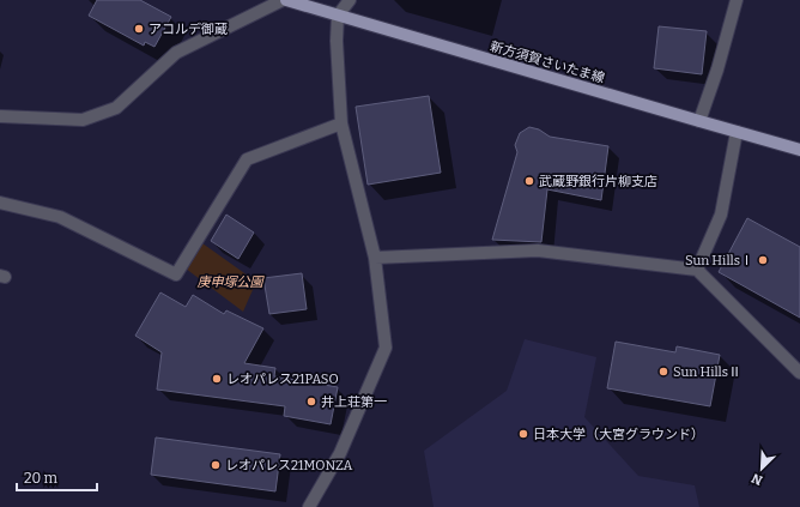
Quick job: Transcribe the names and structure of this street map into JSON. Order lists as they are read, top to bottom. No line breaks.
{"streets":{"main road":["新方須賀さいたま線"]},"parks":["庚申塚公園"],"places":["アコルデ御蔵","武蔵野銀行片柳支店","Sun HillsⅠ","Sun HillsⅡ","レオパレス21PASO","井上荘第一","日本大学（大宮グラウンド）","レオパレス21MONZA"],"scale_bar":"20 m","north":"bottom left"}
